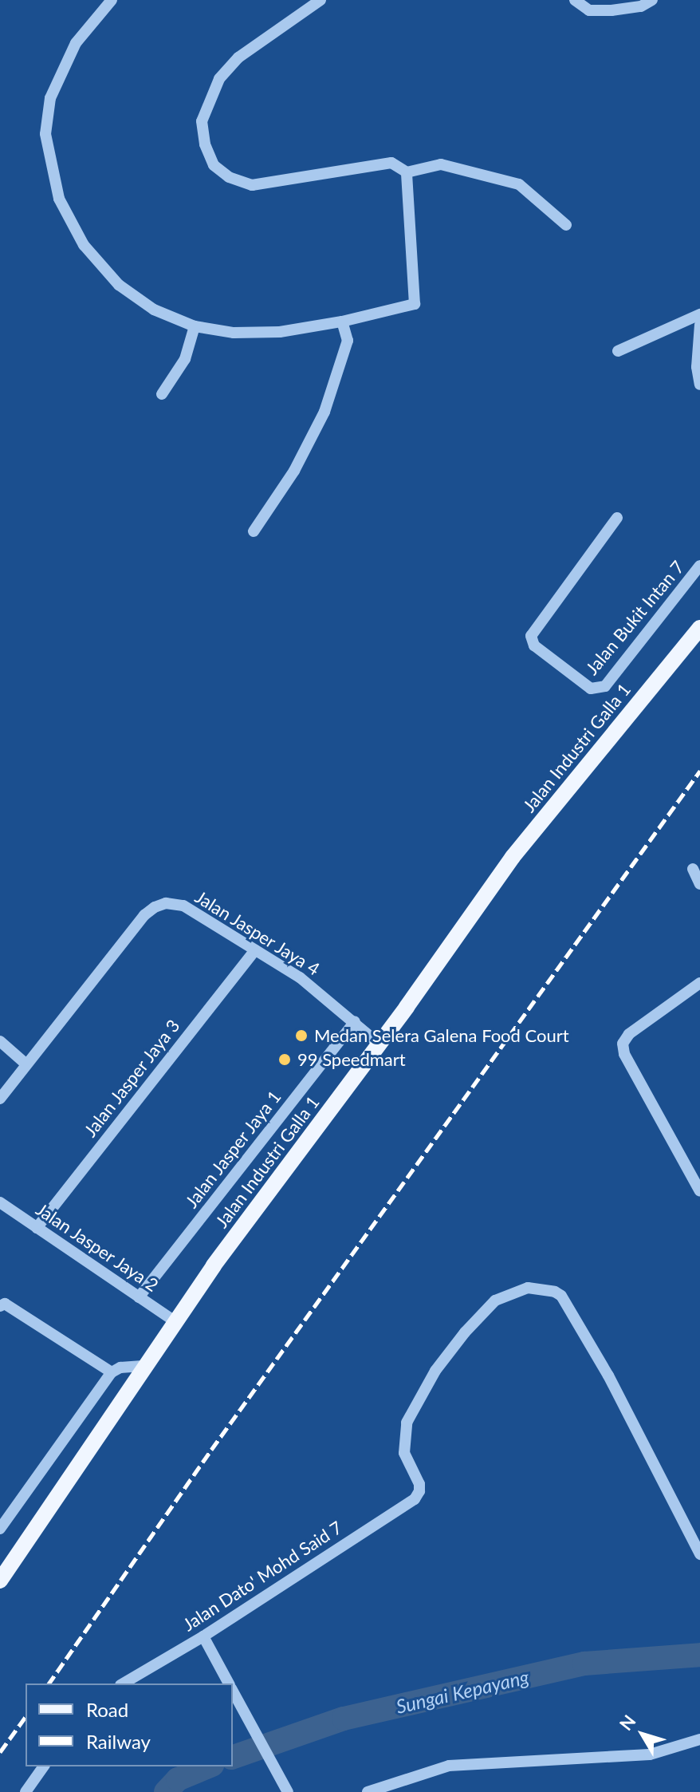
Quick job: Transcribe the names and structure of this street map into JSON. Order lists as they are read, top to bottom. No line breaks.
{"streets":{"main road":["Jalan Industri Galla 1"],"street":["Jalan Bukit Intan 7","Jalan Jasper Jaya 4","Jalan Jasper Jaya 3","Jalan Jasper Jaya 1","Jalan Jasper Jaya 2","Jalan Dato' Mohd Said 7"]},"crossings":[["Jalan Industri Galla 1","Jalan Jasper Jaya 4"],["Jalan Industri Galla 1","Jalan Jasper Jaya 2"],["Jalan Jasper Jaya 4","Jalan Jasper Jaya 3"],["Jalan Jasper Jaya 4","Jalan Jasper Jaya 1"],["Jalan Jasper Jaya 3","Jalan Jasper Jaya 2"],["Jalan Jasper Jaya 1","Jalan Jasper Jaya 2"]],"water":["Sungai Kepayang"],"places":["Medan Selera Galena Food Court","99 Speedmart"],"legend":["Road","Railway"],"north":"top left"}
